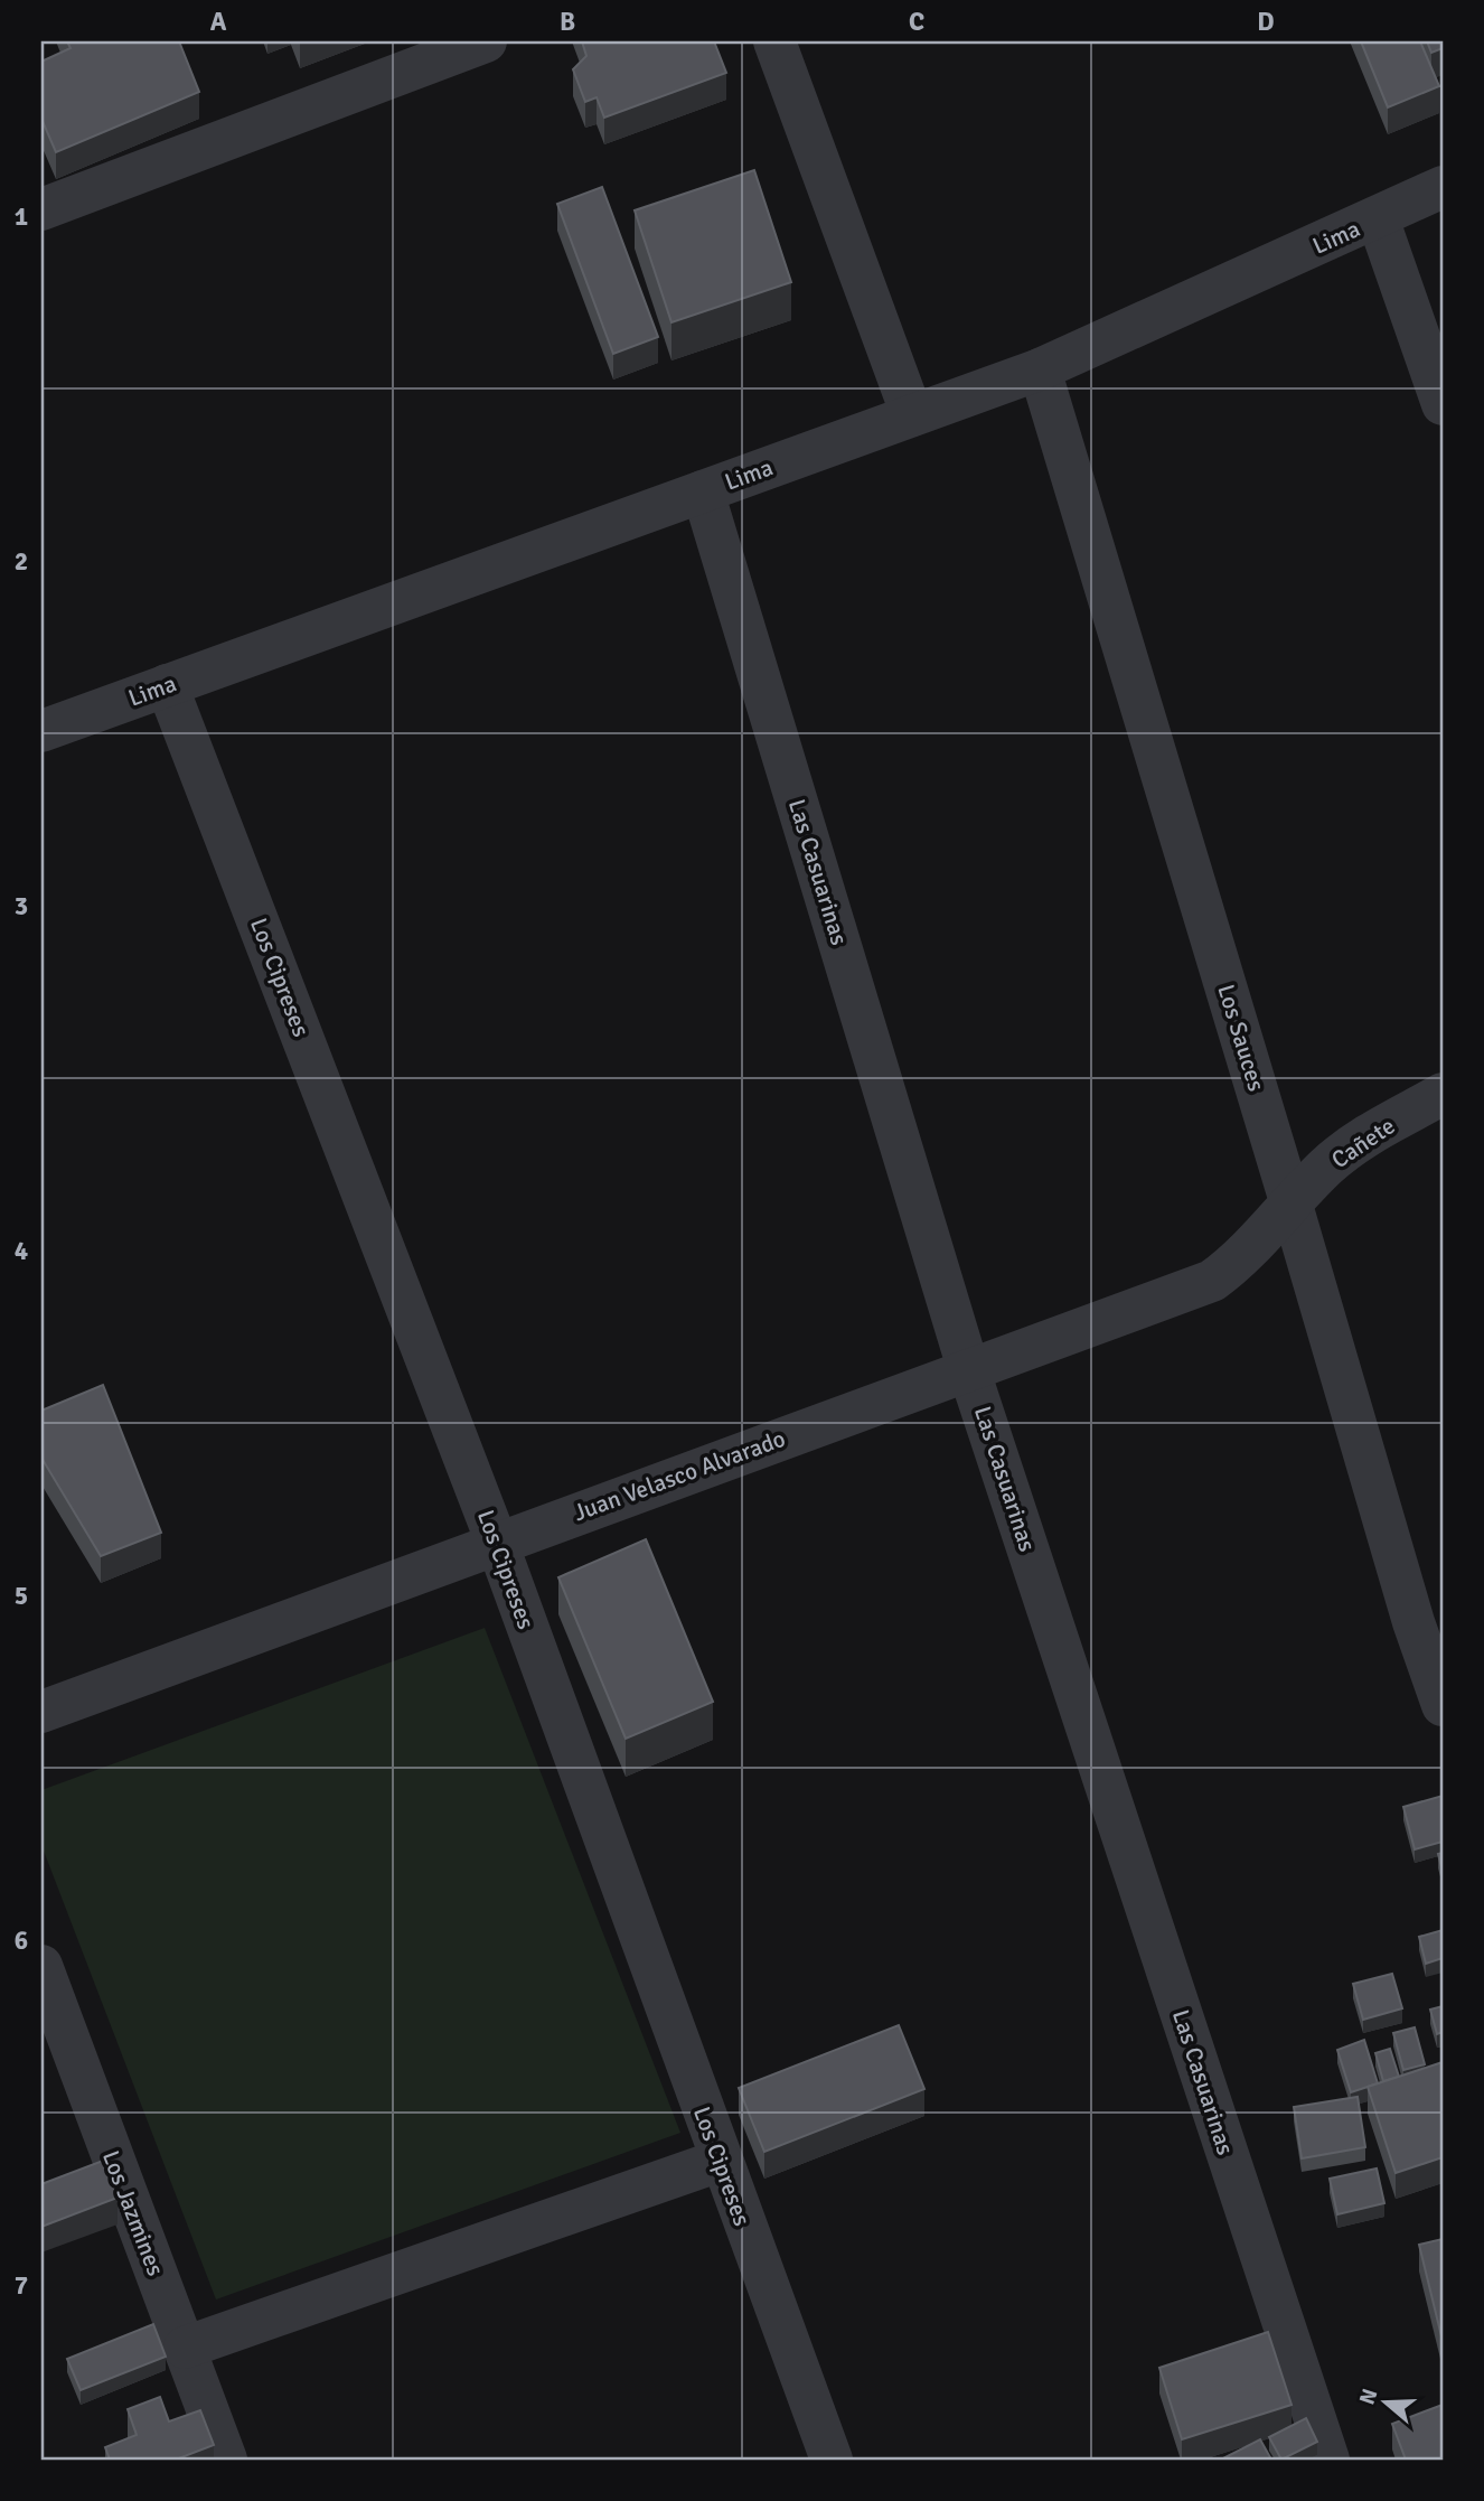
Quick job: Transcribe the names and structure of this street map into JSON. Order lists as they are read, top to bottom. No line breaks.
{"streets":{"street":["Lima","Las Casuarinas","Los Cipreses","Los Sauces","Cañete","Juan Velasco Alvarado","Los Jazmines"]},"crossings":[["Lima","Las Casuarinas"],["Lima","Los Cipreses"],["Lima","Los Sauces"],["Las Casuarinas","Juan Velasco Alvarado"],["Los Cipreses","Juan Velasco Alvarado"],["Los Sauces","Cañete"],["Los Sauces","Juan Velasco Alvarado"],["Cañete","Juan Velasco Alvarado"]],"north":"left","grid":{"columns":["A","B","C","D"],"rows":["1","2","3","4","5","6","7"]}}
